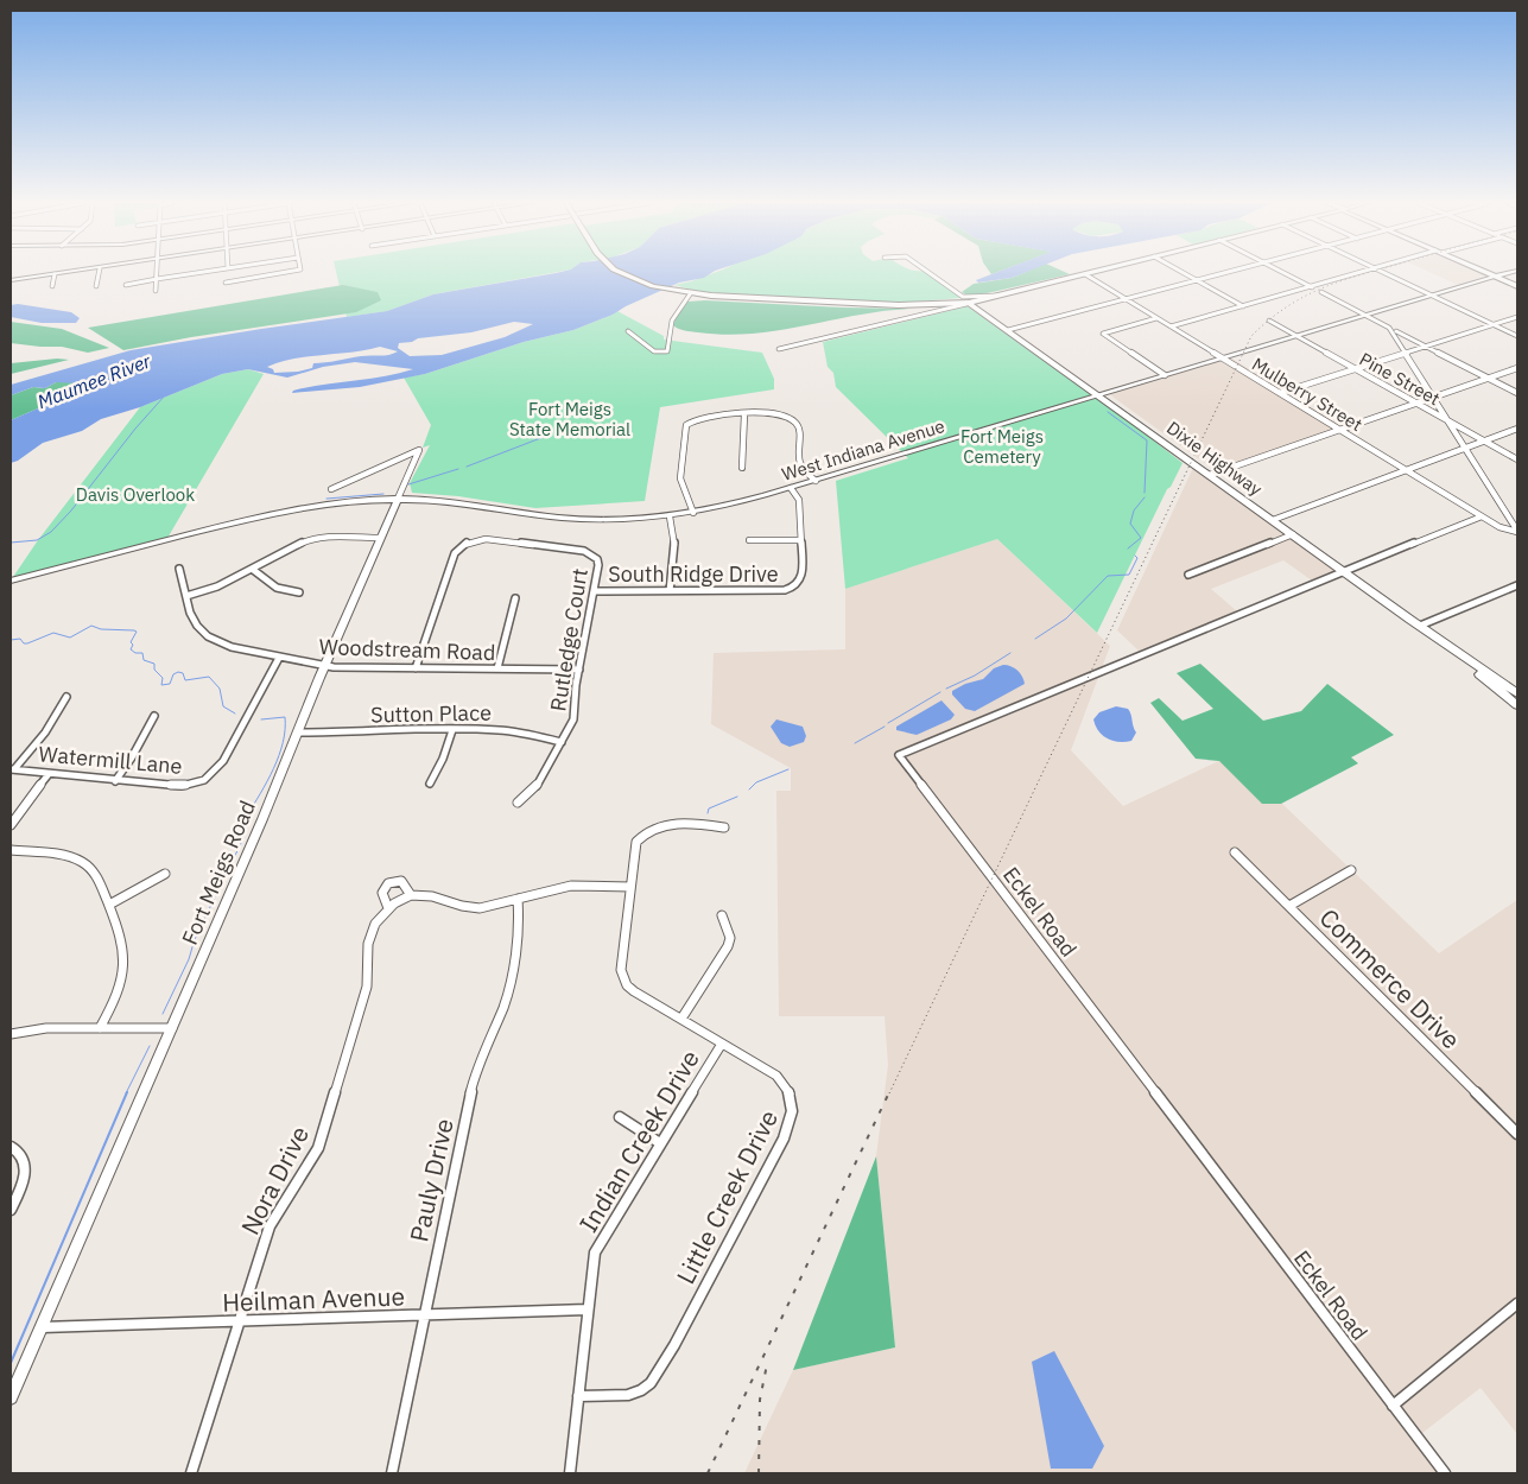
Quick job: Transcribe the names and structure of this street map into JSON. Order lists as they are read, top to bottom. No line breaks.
{"streets":{"main road":["Dixie Highway"],"street":["Pine Street","Mulberry Street","West Indiana Avenue","South Ridge Drive","Rutledge Court","Woodstream Road","Sutton Place","Watermill Lane","Fort Meigs Road","Eckel Road","Commerce Drive","Indian Creek Drive","Nora Drive","Pauly Drive","Little Creek Drive","Heilman Avenue"]},"crossings":[["Pine Street","West Indiana Avenue"],["Mulberry Street","West Indiana Avenue"],["West Indiana Avenue","Dixie Highway"],["West Indiana Avenue","South Ridge Drive"],["West Indiana Avenue","Fort Meigs Road"],["Dixie Highway","Eckel Road"],["South Ridge Drive","Rutledge Court"],["Rutledge Court","Woodstream Road"],["Rutledge Court","Sutton Place"],["Woodstream Road","Watermill Lane"],["Woodstream Road","Fort Meigs Road"],["Sutton Place","Fort Meigs Road"],["Fort Meigs Road","Heilman Avenue"],["Indian Creek Drive","Little Creek Drive"],["Indian Creek Drive","Heilman Avenue"],["Nora Drive","Heilman Avenue"],["Pauly Drive","Heilman Avenue"]],"water":["Maumee River"],"parks":["Fort Meigs State Memorial","Fort Meigs Cemetery","Davis Overlook"]}
